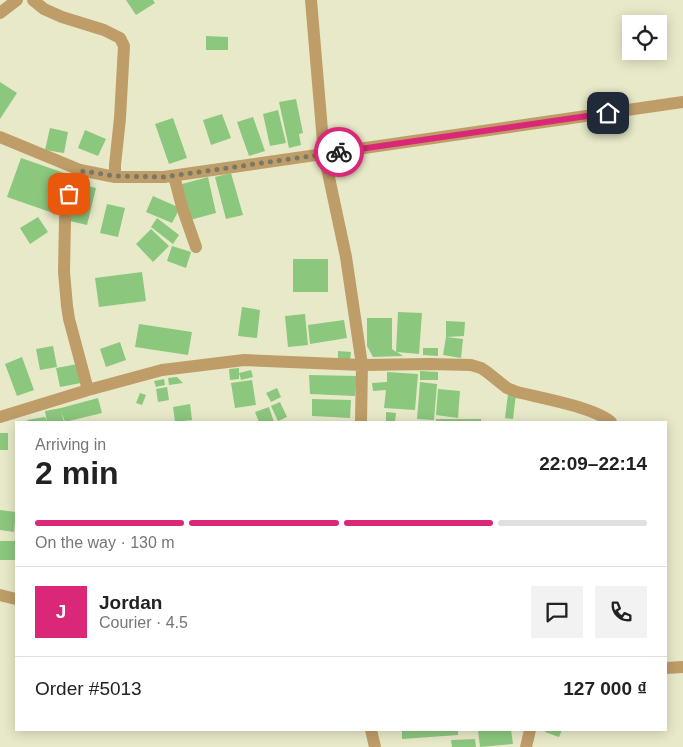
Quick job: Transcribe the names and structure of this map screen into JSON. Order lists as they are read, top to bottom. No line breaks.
{"page":{"heading":["2 min","Arriving in","22:09–22:14"],"panel":["Jordan","Courier · 4.5","Order #5013","127 000 ₫"],"bar":"On the way · 130 m","round":"J"}}
